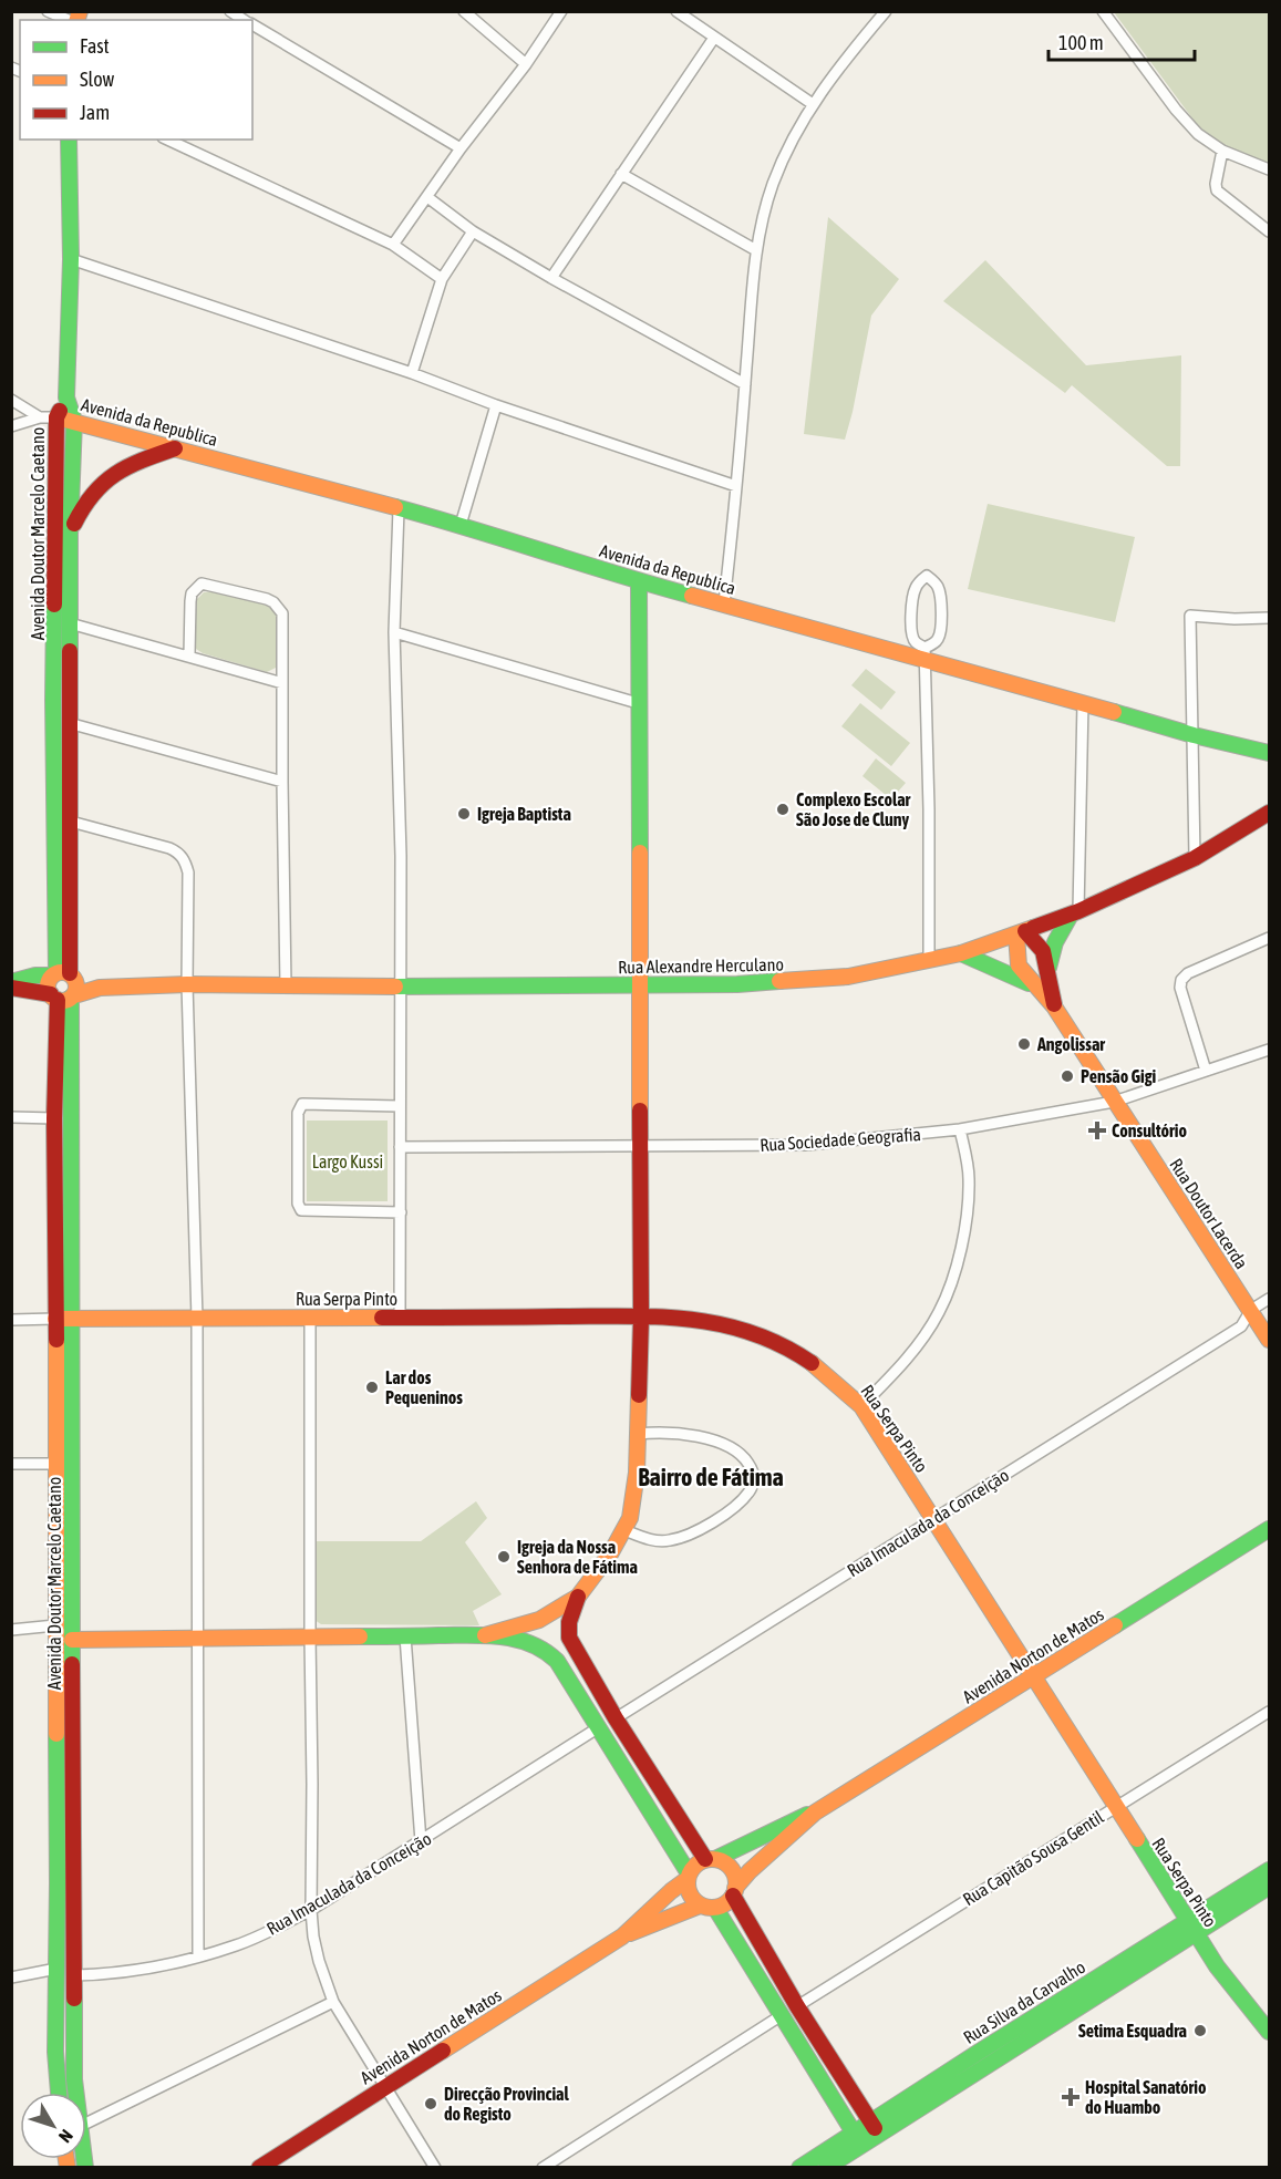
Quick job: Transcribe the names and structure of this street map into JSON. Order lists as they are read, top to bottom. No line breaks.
{"streets":{"street":["Avenida da Republica","Avenida Doutor Marcelo Caetano","Rua Alexandre Herculano","Rua Sociedade Geografia","Rua Doutor Lacerda","Rua Serpa Pinto","Rua Imaculada da Conceição","Avenida Norton de Matos","Rua Capitão Sousa Gentil","Rua Silva da Carvalho"]},"crossings":[["Avenida da Republica","Avenida Doutor Marcelo Caetano"],["Avenida Doutor Marcelo Caetano","Rua Alexandre Herculano"],["Avenida Doutor Marcelo Caetano","Rua Serpa Pinto"],["Avenida Doutor Marcelo Caetano","Rua Imaculada da Conceição"],["Rua Alexandre Herculano","Rua Doutor Lacerda"],["Rua Sociedade Geografia","Rua Doutor Lacerda"],["Rua Doutor Lacerda","Rua Imaculada da Conceição"],["Rua Serpa Pinto","Rua Imaculada da Conceição"],["Rua Serpa Pinto","Avenida Norton de Matos"],["Rua Serpa Pinto","Rua Capitão Sousa Gentil"],["Rua Serpa Pinto","Rua Silva da Carvalho"]],"districts":["Bairro de Fátima"],"parks":["Largo Kussi"],"places":{"other":["Complexo Escolar São Jose de Cluny","Igreja Baptista","Angolissar","Pensão Gigi","Lar dos Pequeninos","Igreja da Nossa Senhora de Fátima","Setima Esquadra","Direcção Provincial do Registo"],"health":["Consultório","Hospital Sanatório do Huambo"]},"legend":["Fast","Slow","Jam"],"scale_bar":"100 m","north":"bottom right"}
